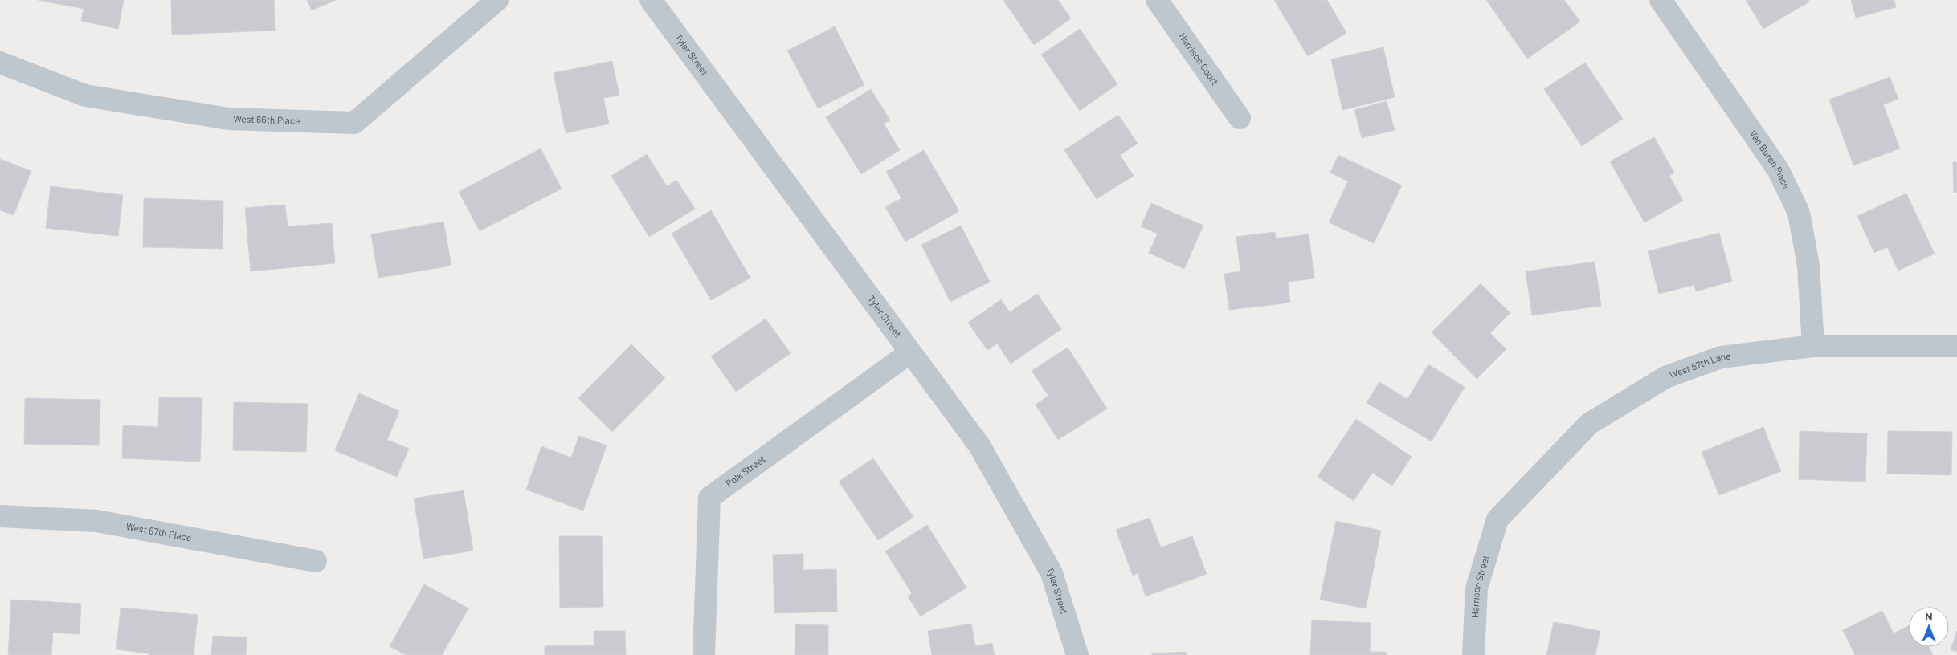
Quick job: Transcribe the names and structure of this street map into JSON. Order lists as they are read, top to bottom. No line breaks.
{"streets":{"street":["Tyler Street","Harrison Court","West 66th Place","Van Buren Place","West 67th Lane","Polk Street","West 67th Place","Harrison Street"]},"crossings":[["Tyler Street","Polk Street"],["Van Buren Place","West 67th Lane"],["West 67th Lane","Harrison Street"]],"north":"top"}
